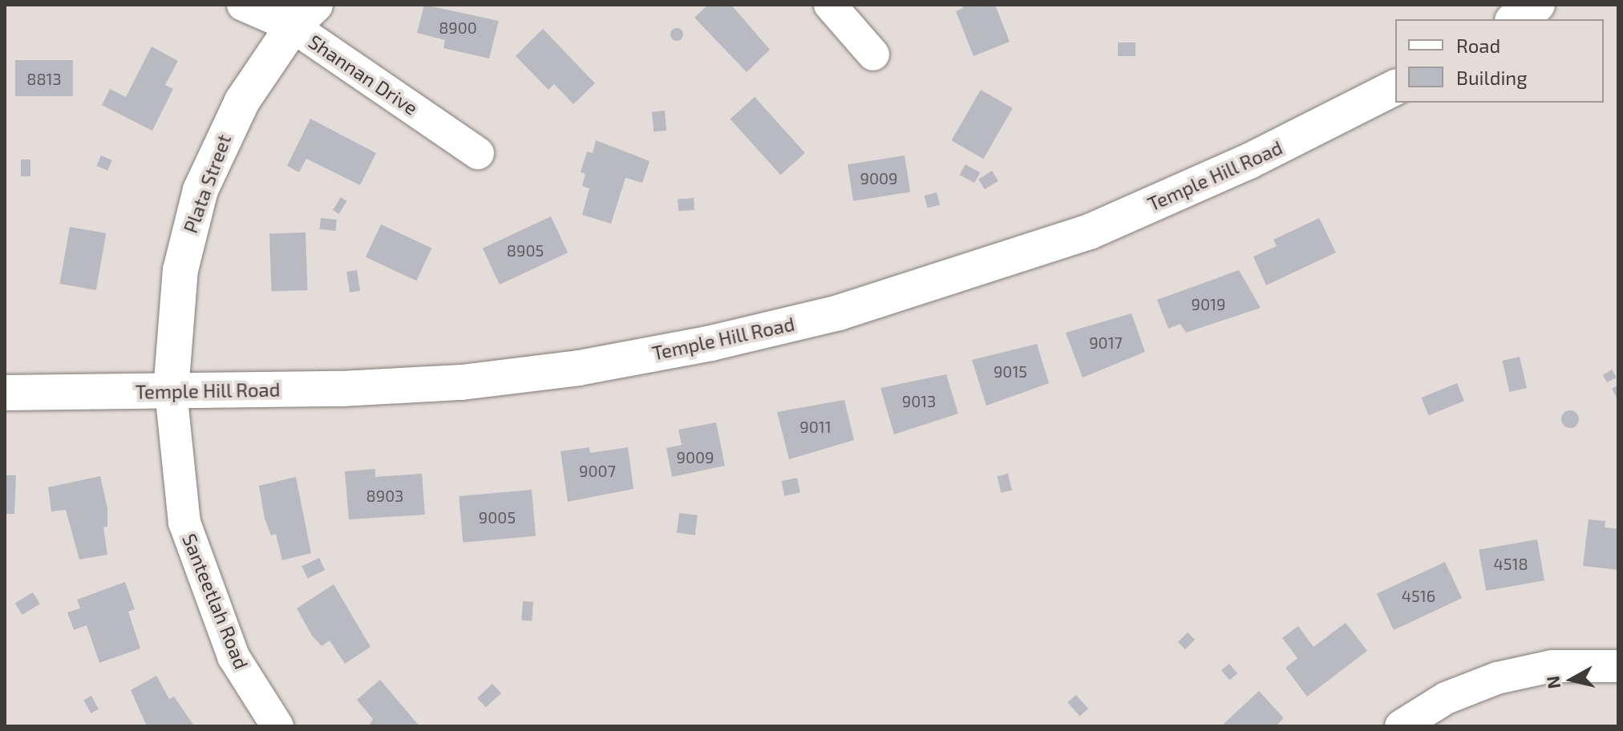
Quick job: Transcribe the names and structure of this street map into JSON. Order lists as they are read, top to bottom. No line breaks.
{"streets":{"main road":["Temple Hill Road","Plata Street"],"street":["Shannan Drive","Santeetlah Road"]},"crossings":[["Shannan Drive","Plata Street"],["Temple Hill Road","Plata Street"],["Temple Hill Road","Santeetlah Road"],["Plata Street","Santeetlah Road"]],"house_numbers":["8900","8813","9009","8905","9019","9017","9015","9013","9011","9009","9007","8903","9005","4518","4516"],"legend":["Road","Building"],"north":"left"}
